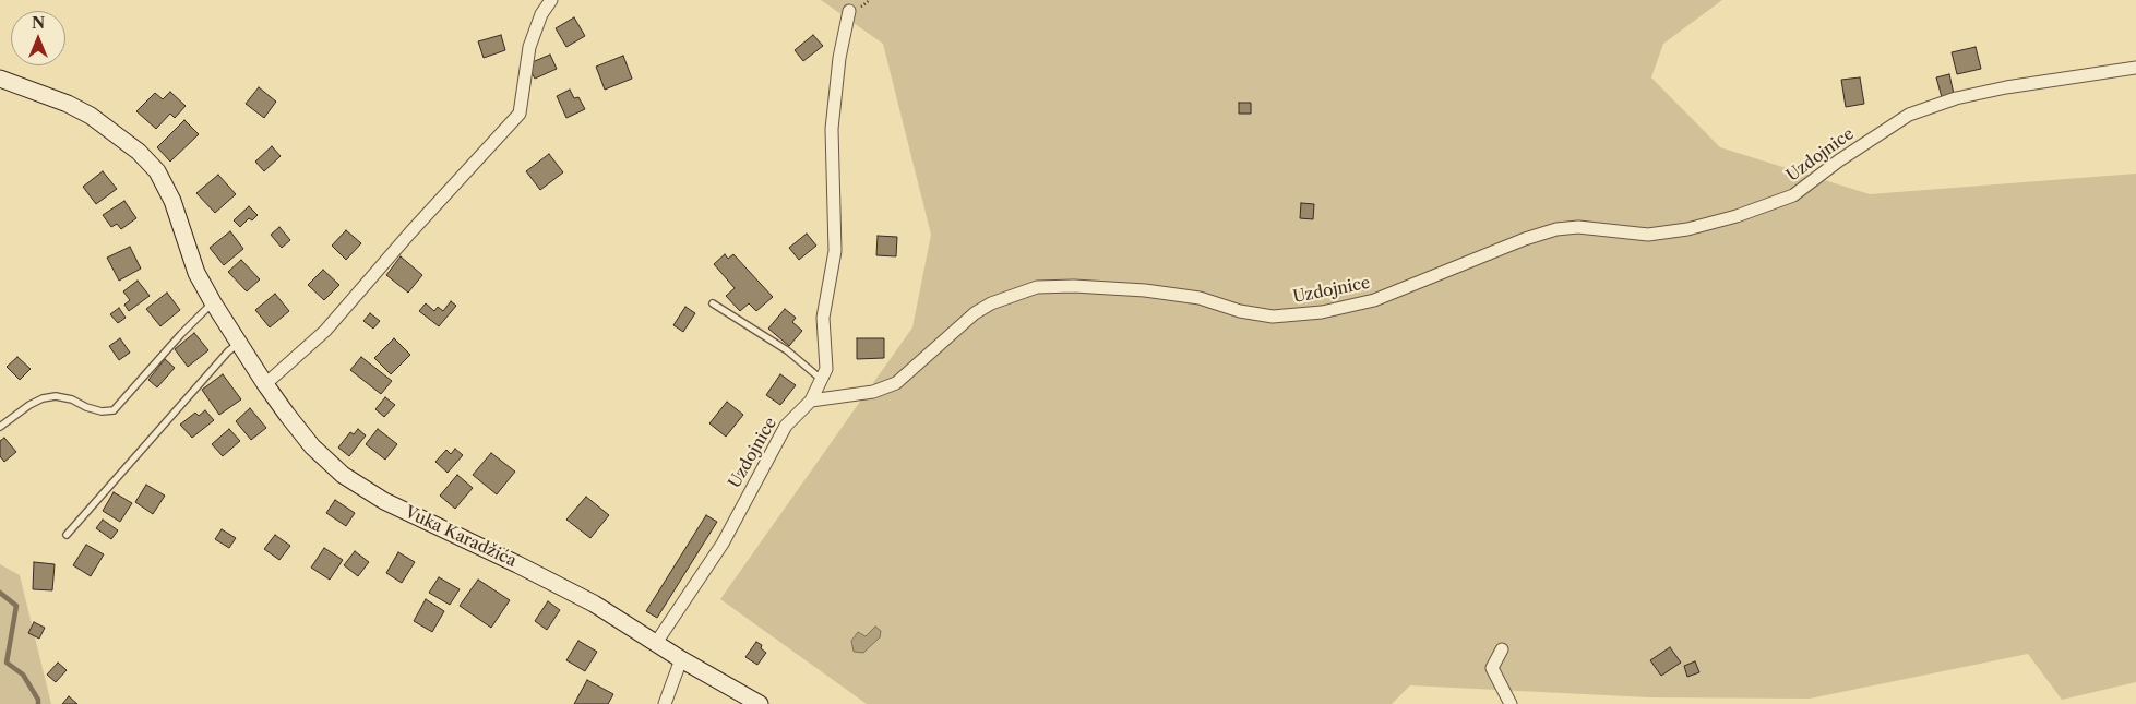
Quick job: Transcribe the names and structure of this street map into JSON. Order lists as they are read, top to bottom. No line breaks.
{"streets":{"street":["Uzdojnice","Vuka Karadžića"]},"crossings":[["Uzdojnice","Vuka Karadžića"]],"north":"top"}
